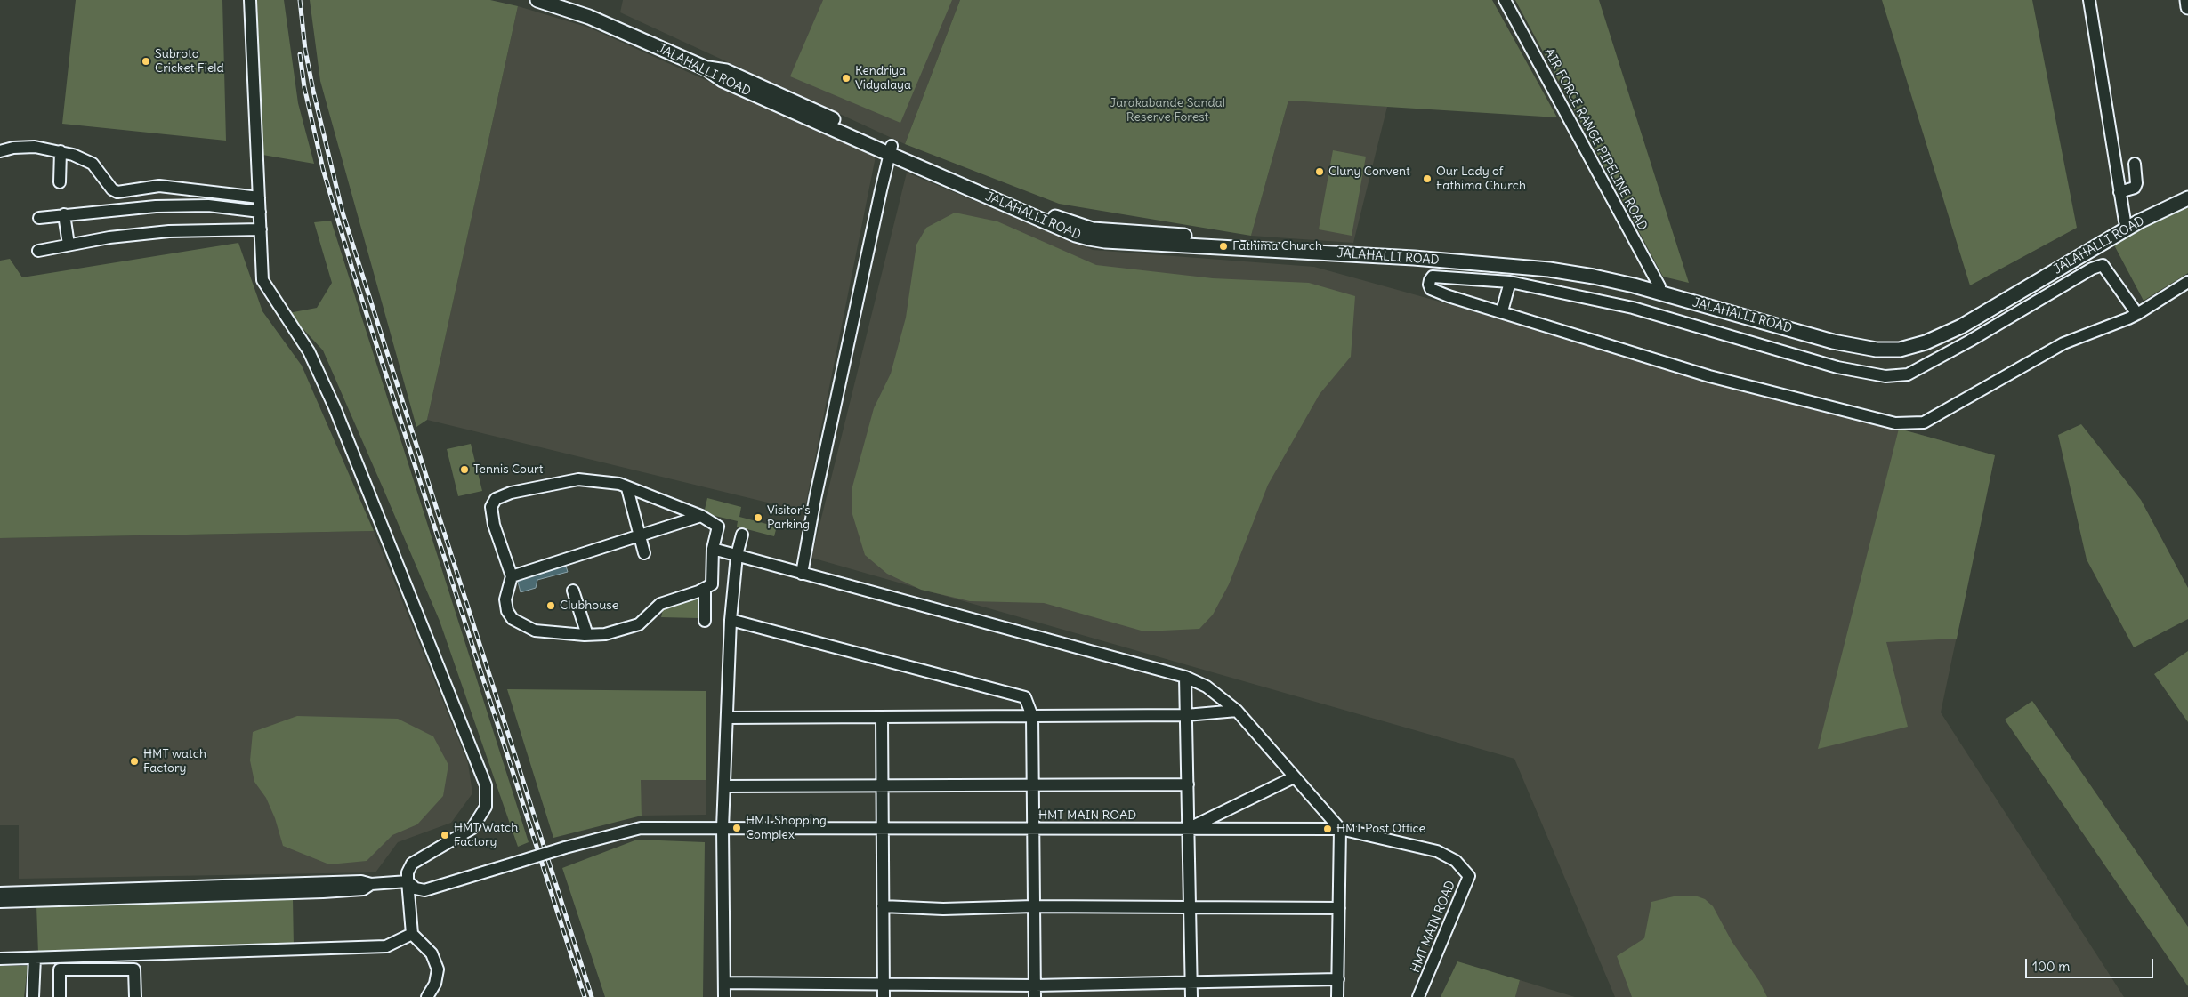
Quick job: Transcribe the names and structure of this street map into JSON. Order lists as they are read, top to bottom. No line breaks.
{"streets":{"main road":["JALAHALLI ROAD"],"street":["AIR FORCE RANGE PIPELINE ROAD","HMT MAIN ROAD"]},"crossings":[["JALAHALLI ROAD","AIR FORCE RANGE PIPELINE ROAD"]],"parks":["Jarakabande Sandal Reserve Forest"],"places":["Subroto Cricket Field","Kendriya Vidyalaya","Cluny Convent","Our Lady of Fathima Church","Fathima Church","Tennis Court","Visitor's Parking","Clubhouse","HMT watch Factory","HMT Shopping Complex","HMT Post Office","HMT Watch Factory"],"scale_bar":"100 m"}
